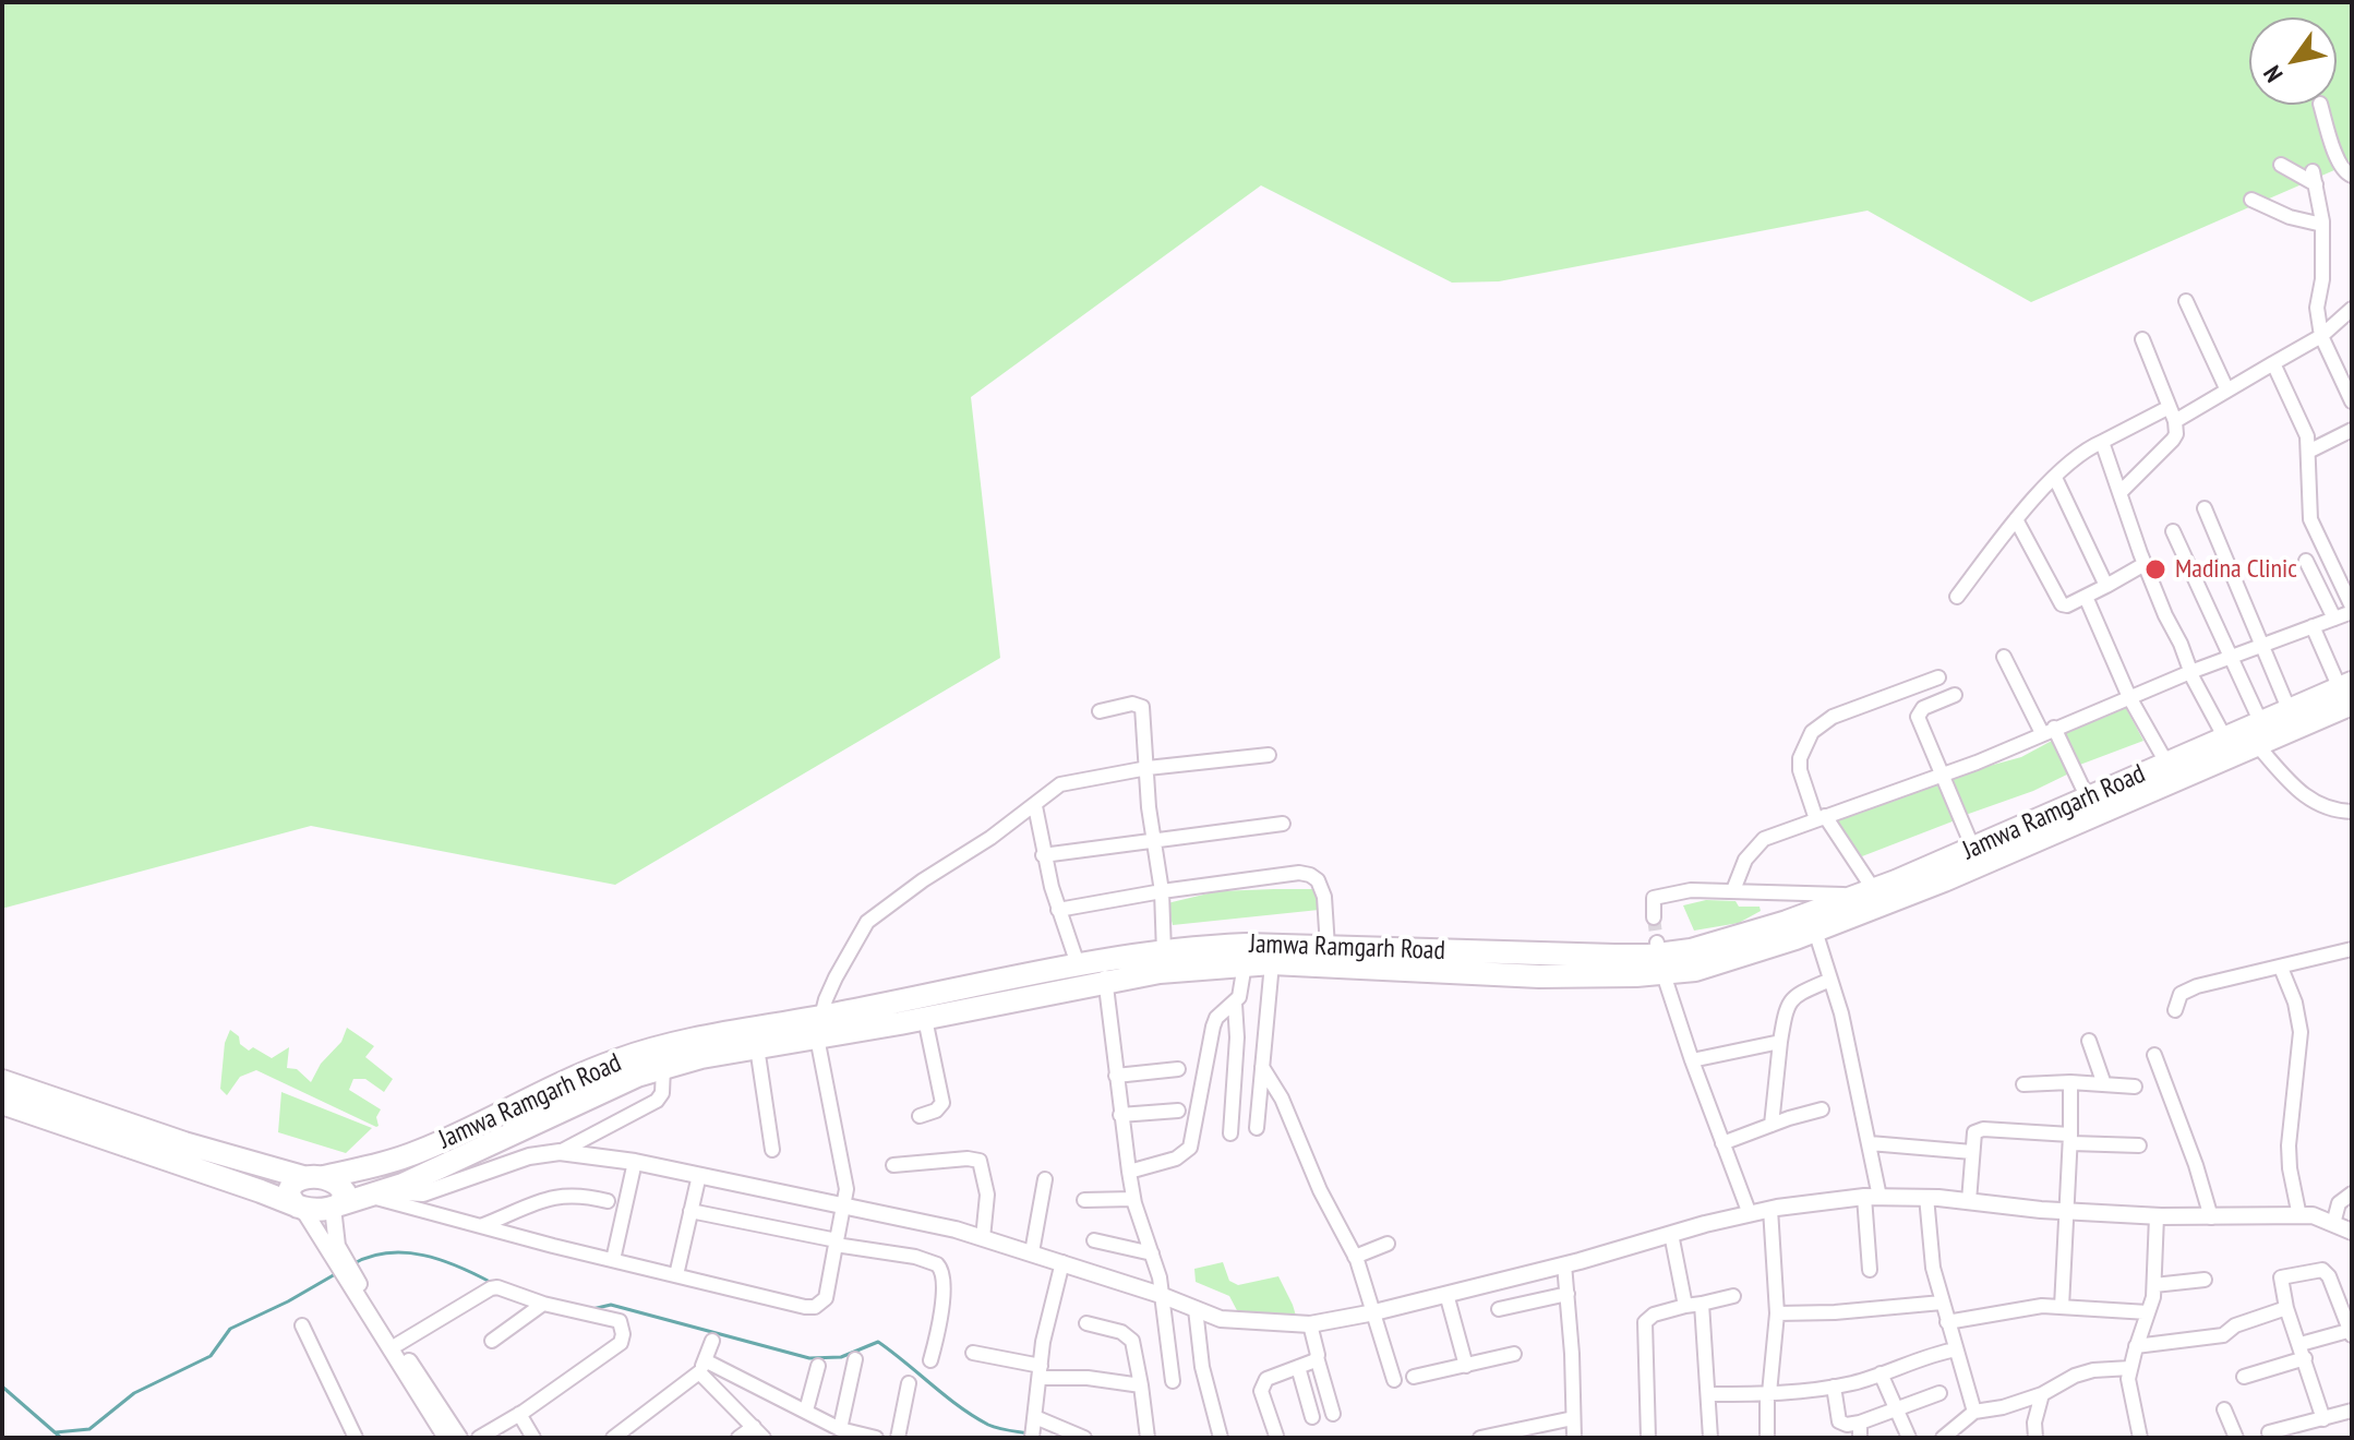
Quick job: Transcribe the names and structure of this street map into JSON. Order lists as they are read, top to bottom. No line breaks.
{"streets":{"highway":["Jamwa Ramgarh Road"]},"places":["Madina Clinic"],"north":"bottom left"}
